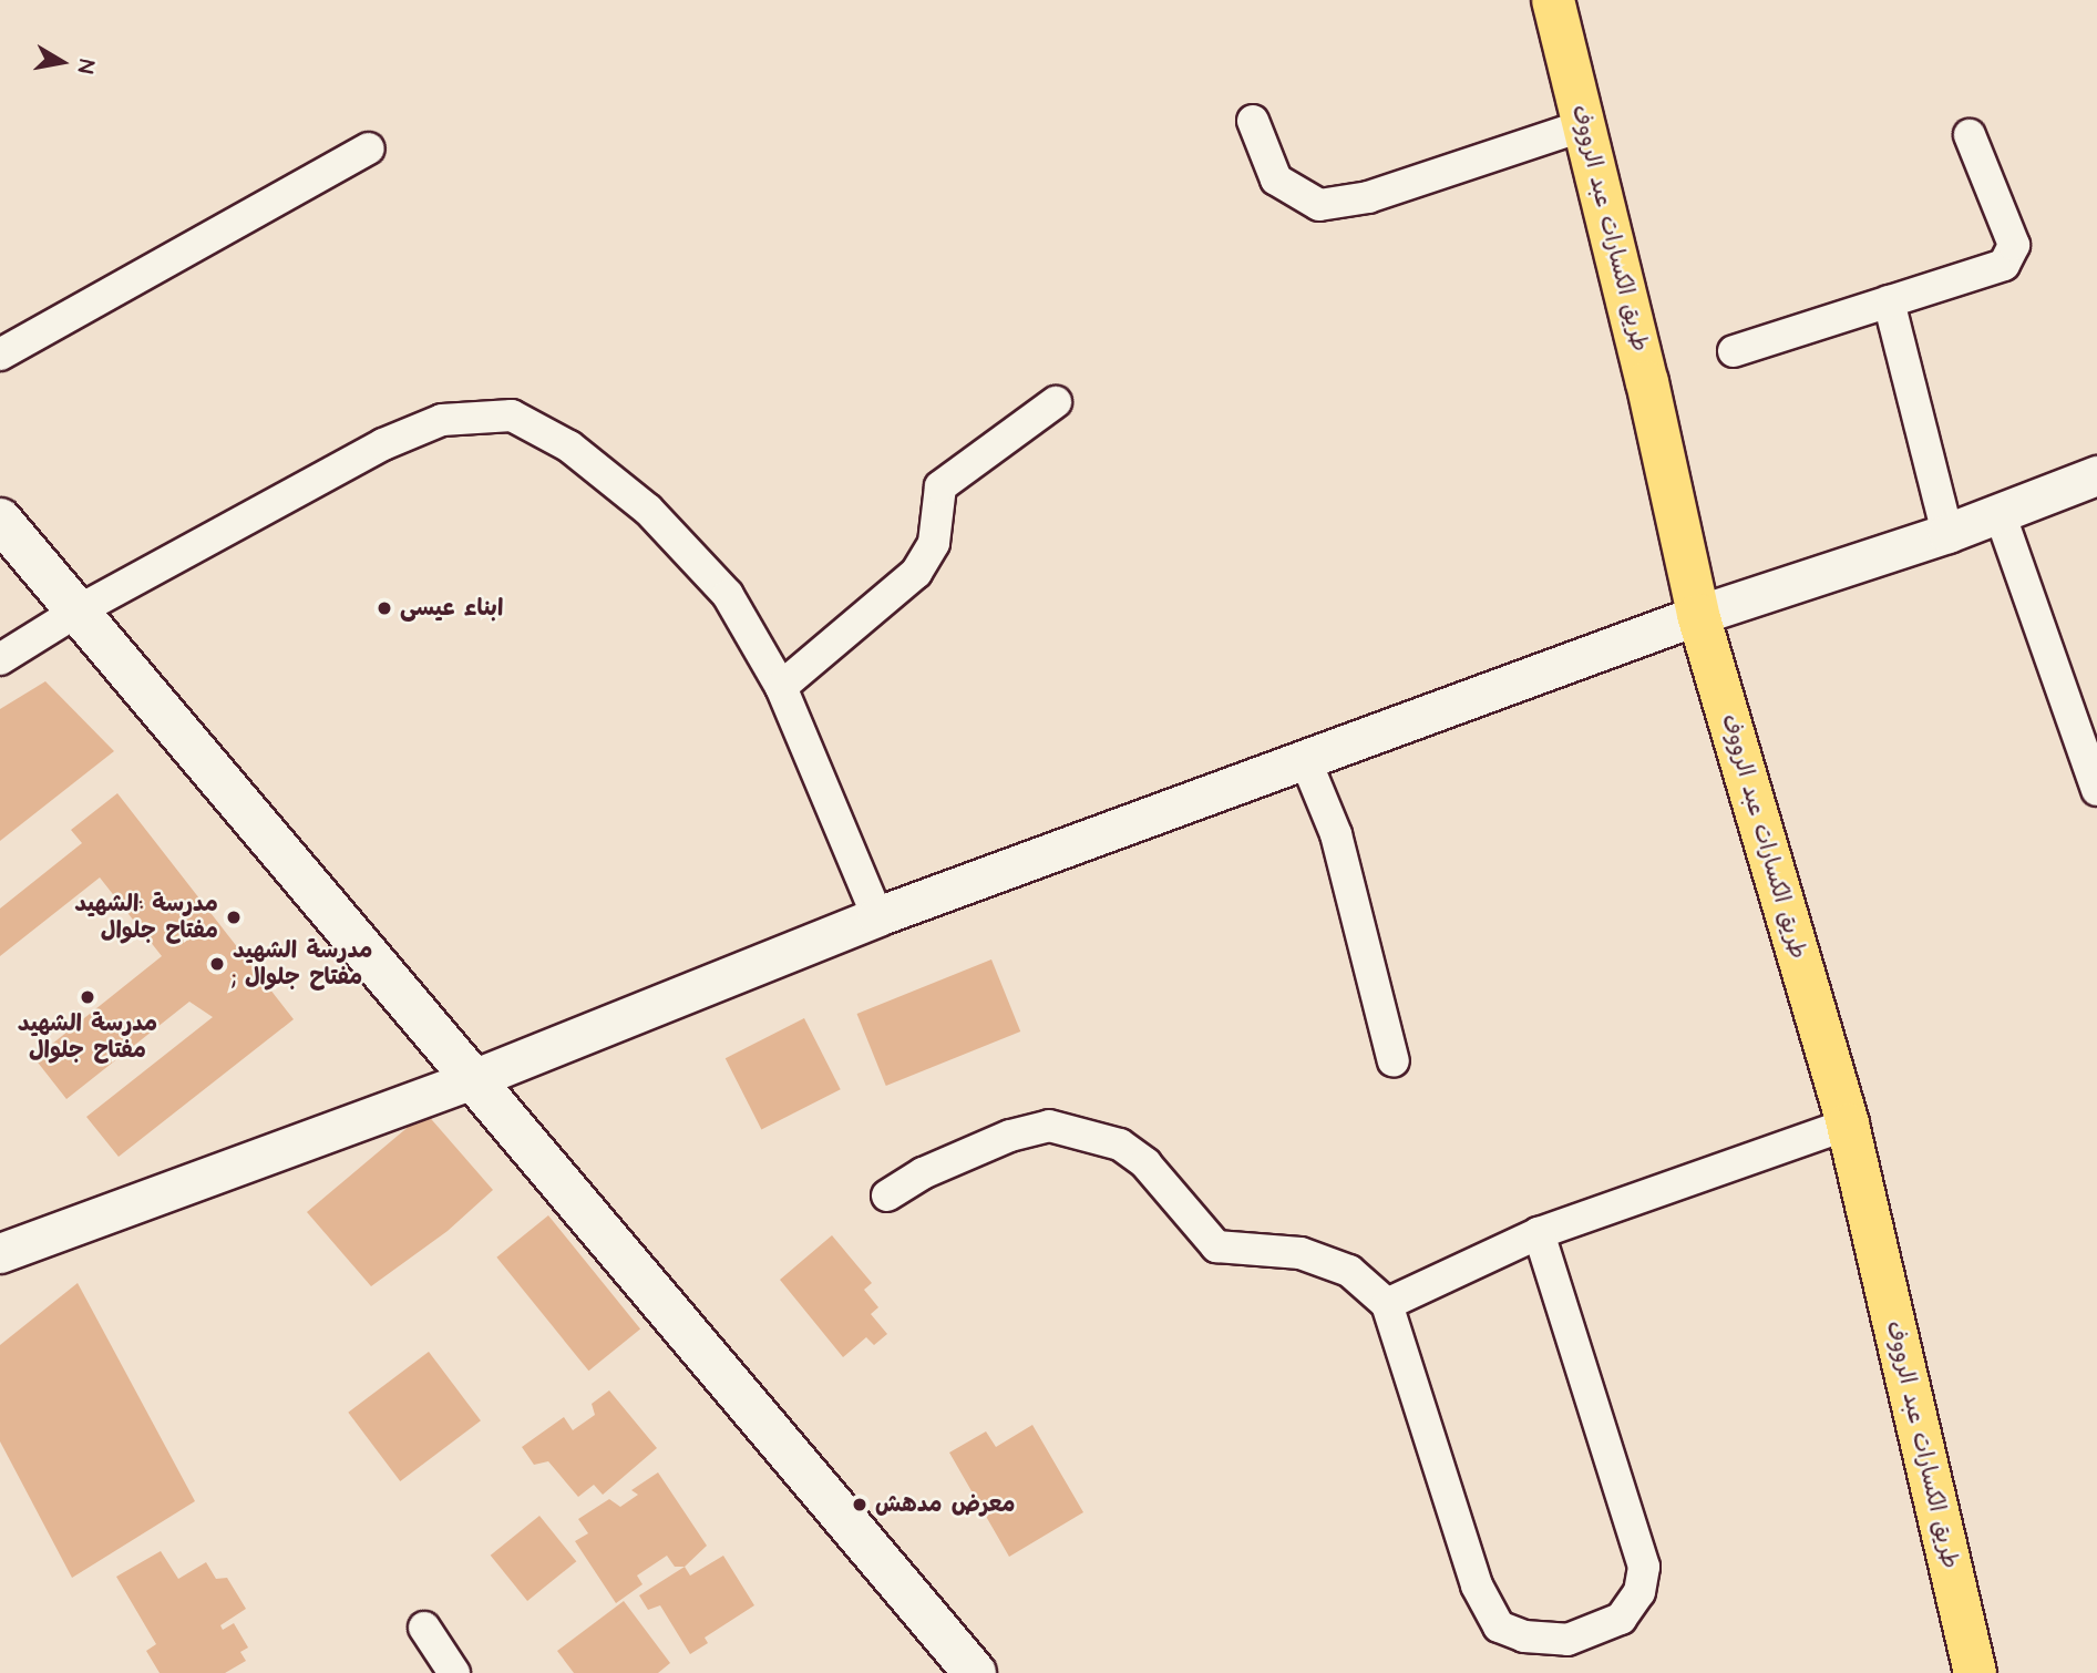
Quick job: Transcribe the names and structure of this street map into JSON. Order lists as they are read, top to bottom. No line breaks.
{"streets":{"main road":["طريق الكسارات عبد الرووف"]},"places":["ابناء عيسى","مدرسة :الشهيد مفتاح جلوال","مدرسة الشهيد ; مفتاح جلوال","مدرسة الشهيد مفتاح جلوال","معرض مدهش"],"north":"right"}
